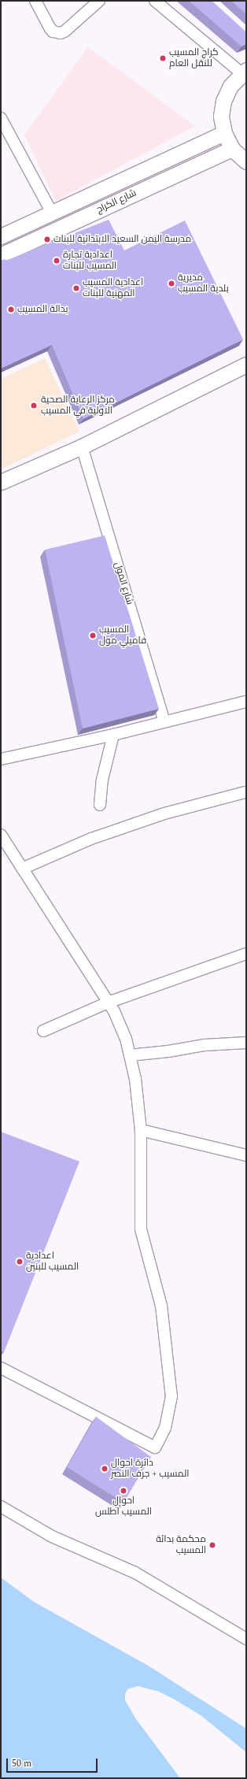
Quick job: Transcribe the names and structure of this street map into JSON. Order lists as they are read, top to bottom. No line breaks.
{"streets":{"main road":["شارع الكراج"],"street":["شارع المول"]},"places":["كراج المسيب للنقل العام","مدرسة اليمن السعيد الابتدائية للبنات","اعدادية تجارة المسيب للبنات","مديرية بلدية المسيب","اعدادية المسيب المهنية للبنات","بدالة المسيب","مركز الرعاية الصحية الاولية في المسيب","المسيب فاميلي مول","اعدادية المسيب للبنين","دائرة احوال المسيب + جرف النصر","احوال المسيب اطلس","محكمة بدائة المسيب"],"scale_bar":"50 m"}
